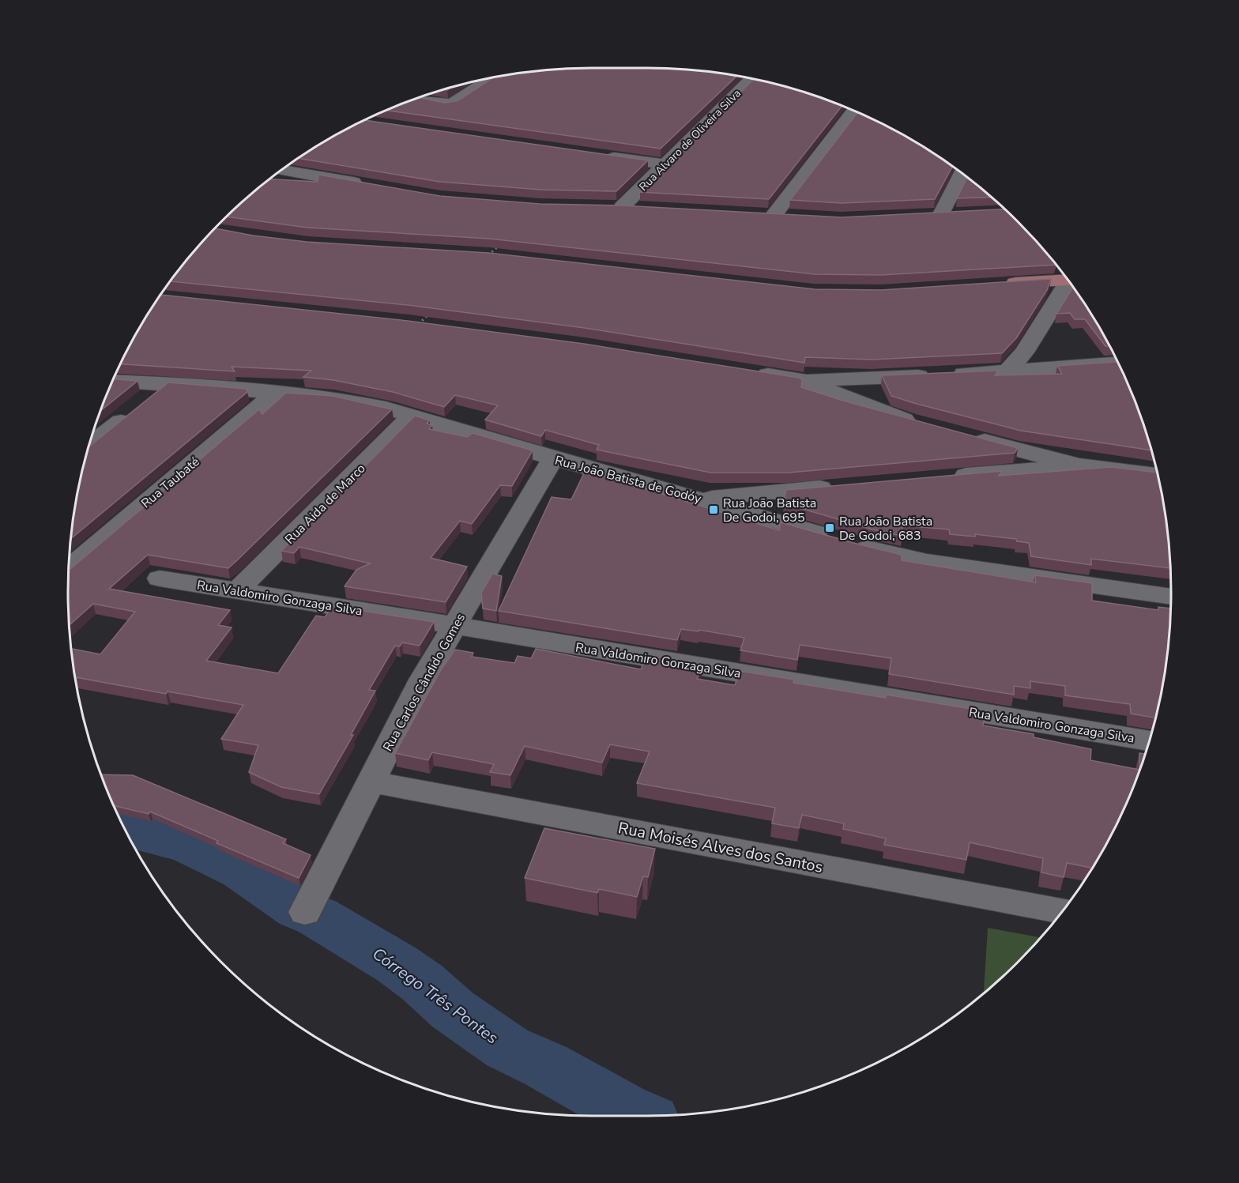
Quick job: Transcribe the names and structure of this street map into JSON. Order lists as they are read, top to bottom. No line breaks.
{"streets":{"street":["Rua Alvaro de Oliveira Silva","Rua João Batista de Godóy","Rua Taubaté","Rua Aida de Marco","Rua Valdomiro Gonzaga Silva","Rua Carlos Cândido Gomes","Rua Moisés Alves dos Santos"]},"crossings":[["Rua João Batista de Godóy","Rua Taubaté"],["Rua João Batista de Godóy","Rua Aida de Marco"],["Rua João Batista de Godóy","Rua Carlos Cândido Gomes"],["Rua Aida de Marco","Rua Valdomiro Gonzaga Silva"],["Rua Valdomiro Gonzaga Silva","Rua Carlos Cândido Gomes"],["Rua Carlos Cândido Gomes","Rua Moisés Alves dos Santos"]],"water":["Córrego Três Pontes"],"places":{"transit":["Rua João Batista De Godoi, 695","Rua João Batista De Godoi, 683"]}}
